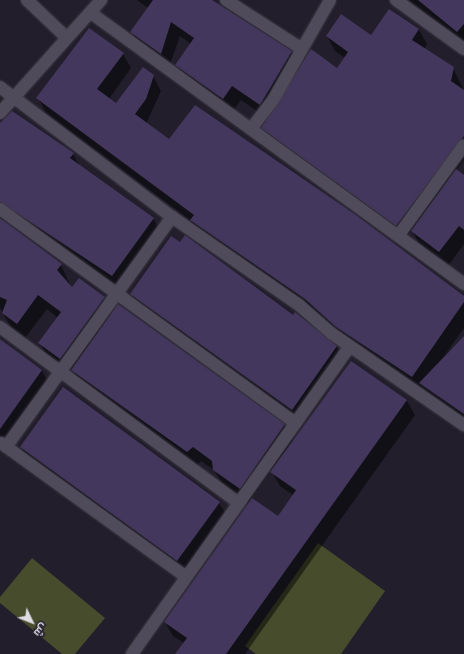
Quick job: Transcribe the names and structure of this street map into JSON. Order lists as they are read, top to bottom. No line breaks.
{"north":"bottom right"}
